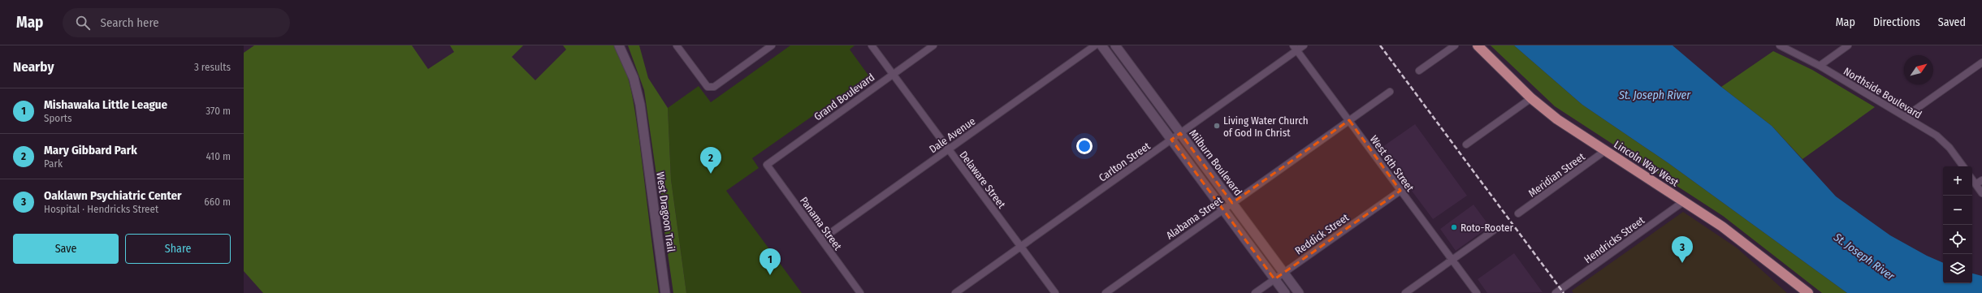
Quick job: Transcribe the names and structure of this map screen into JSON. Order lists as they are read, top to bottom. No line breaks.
{"streets":{"main road":["Lincoln Way West"],"street":["Northside Boulevard","Grand Boulevard","Dale Avenue","Carlton Street","Milburn Boulevard","West 6th Street","Meridian Street","Delaware Street","West Dragoon Trail","Alabama Street","Panama Street","Reddick Street","Hendricks Street"]},"crossings":[["Grand Boulevard","Delaware Street"],["Grand Boulevard","Panama Street"],["Dale Avenue","Delaware Street"],["Dale Avenue","Panama Street"],["Carlton Street","Milburn Boulevard"],["Carlton Street","West 6th Street"],["Carlton Street","Delaware Street"],["Milburn Boulevard","Alabama Street"],["Milburn Boulevard","Reddick Street"],["West 6th Street","Alabama Street"],["West 6th Street","Reddick Street"],["Lincoln Way West","Meridian Street"],["Lincoln Way West","Hendricks Street"]],"water":["St. Joseph River"],"places":["Living Water Church of God In Christ","Roto-Rooter"],"north":"top right","page":{"header":"Map","search":"Search here","nav":["Map","Directions","Saved"],"heading":["Nearby","3 results"],"list":[{"mark":"1","name":"Mishawaka Little League","note":"Sports","value":"370 m"},{"mark":"2","name":"Mary Gibbard Park","note":"Park","value":"410 m"},{"mark":"3","name":"Oaklawn Psychiatric Center","note":"Hospital · Hendricks Street","value":"660 m"}],"pins":["2","3","1"],"map_buttons":["+","−"],"buttons":["Save","Share"]}}
